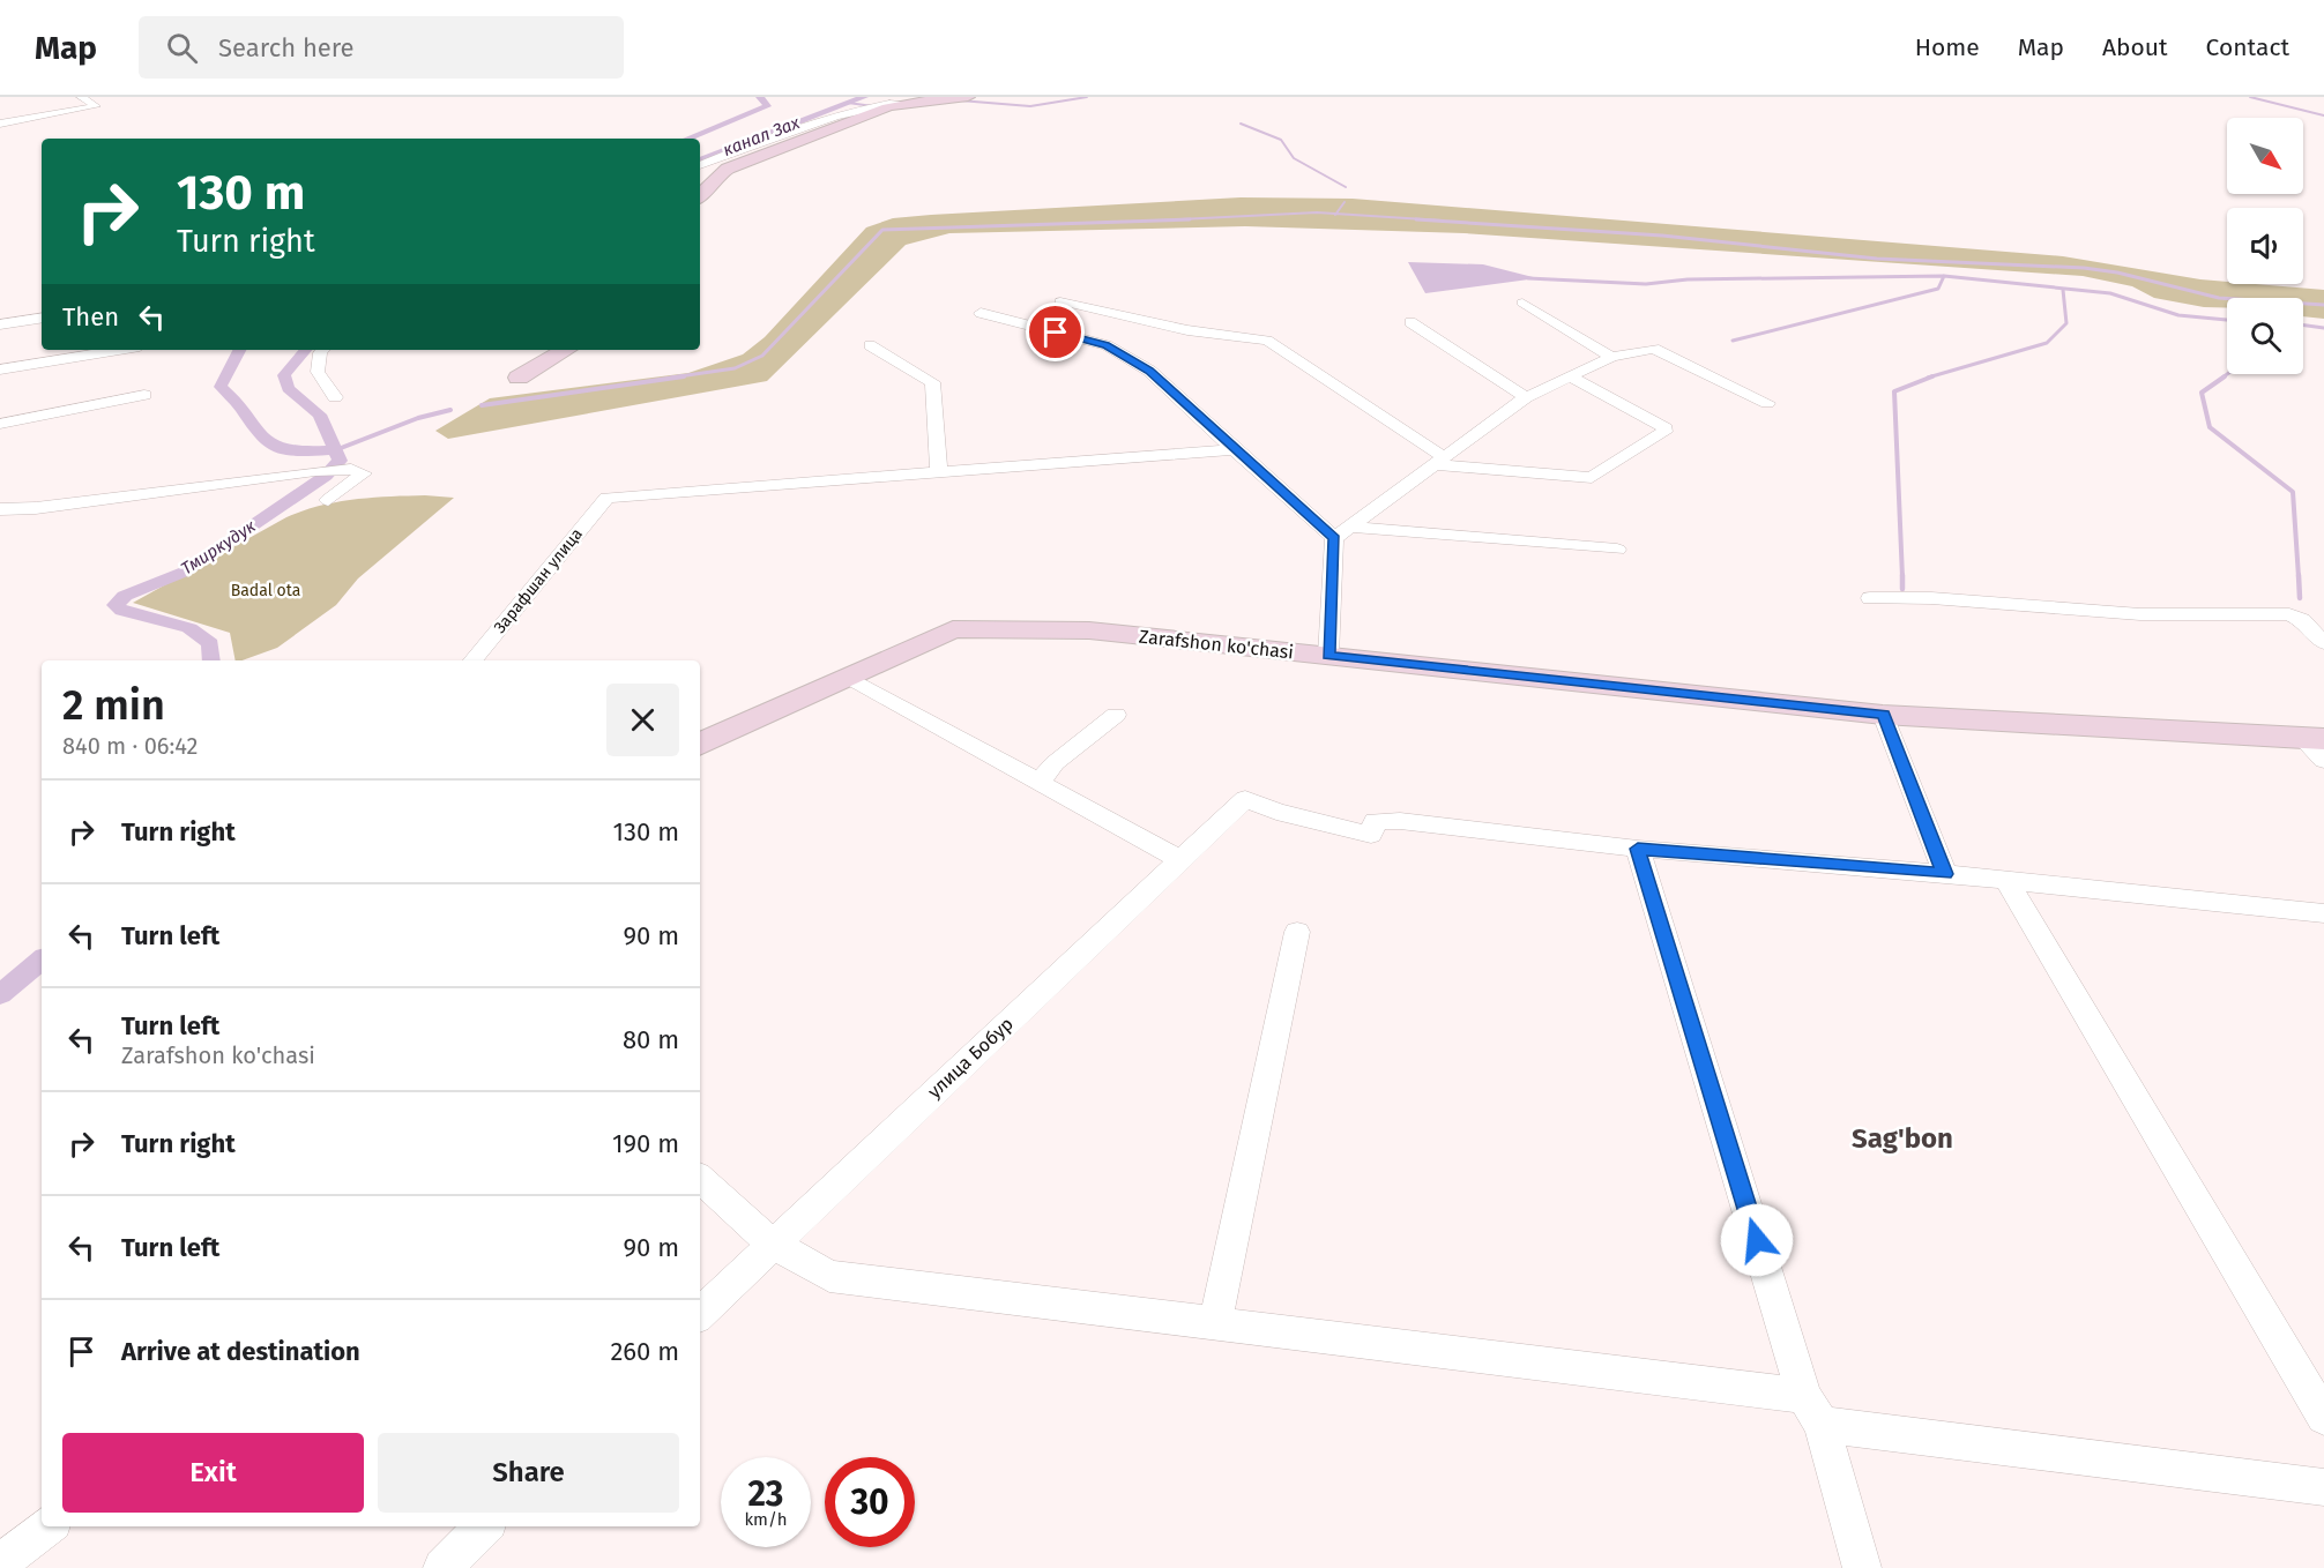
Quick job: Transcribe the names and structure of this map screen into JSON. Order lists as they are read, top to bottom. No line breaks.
{"streets":{"street":["Зарафшан улица","Zarafshon ko'chasi","улица Бобур"]},"districts":["Sag'bon"],"water":["канал Зах","Тмиркудук"],"parks":["Badal ota"],"north":"bottom right","page":{"header":"Map","search":"Search here","nav":["Home","Map","About","Contact"],"turn":["130 m","Turn right"],"then":"Then","heading":["2 min","840 m · 06:42"],"list":[{"name":"Turn right","value":"130 m"},{"name":"Turn left","value":"90 m"},{"name":"Turn left","note":"Zarafshon ko'chasi","value":"80 m"},{"name":"Turn right","value":"190 m"},{"name":"Turn left","value":"90 m"},{"name":"Arrive at destination","value":"260 m"}],"buttons":["Exit","Share"],"speed":"23 km/h","limit":"30"}}
